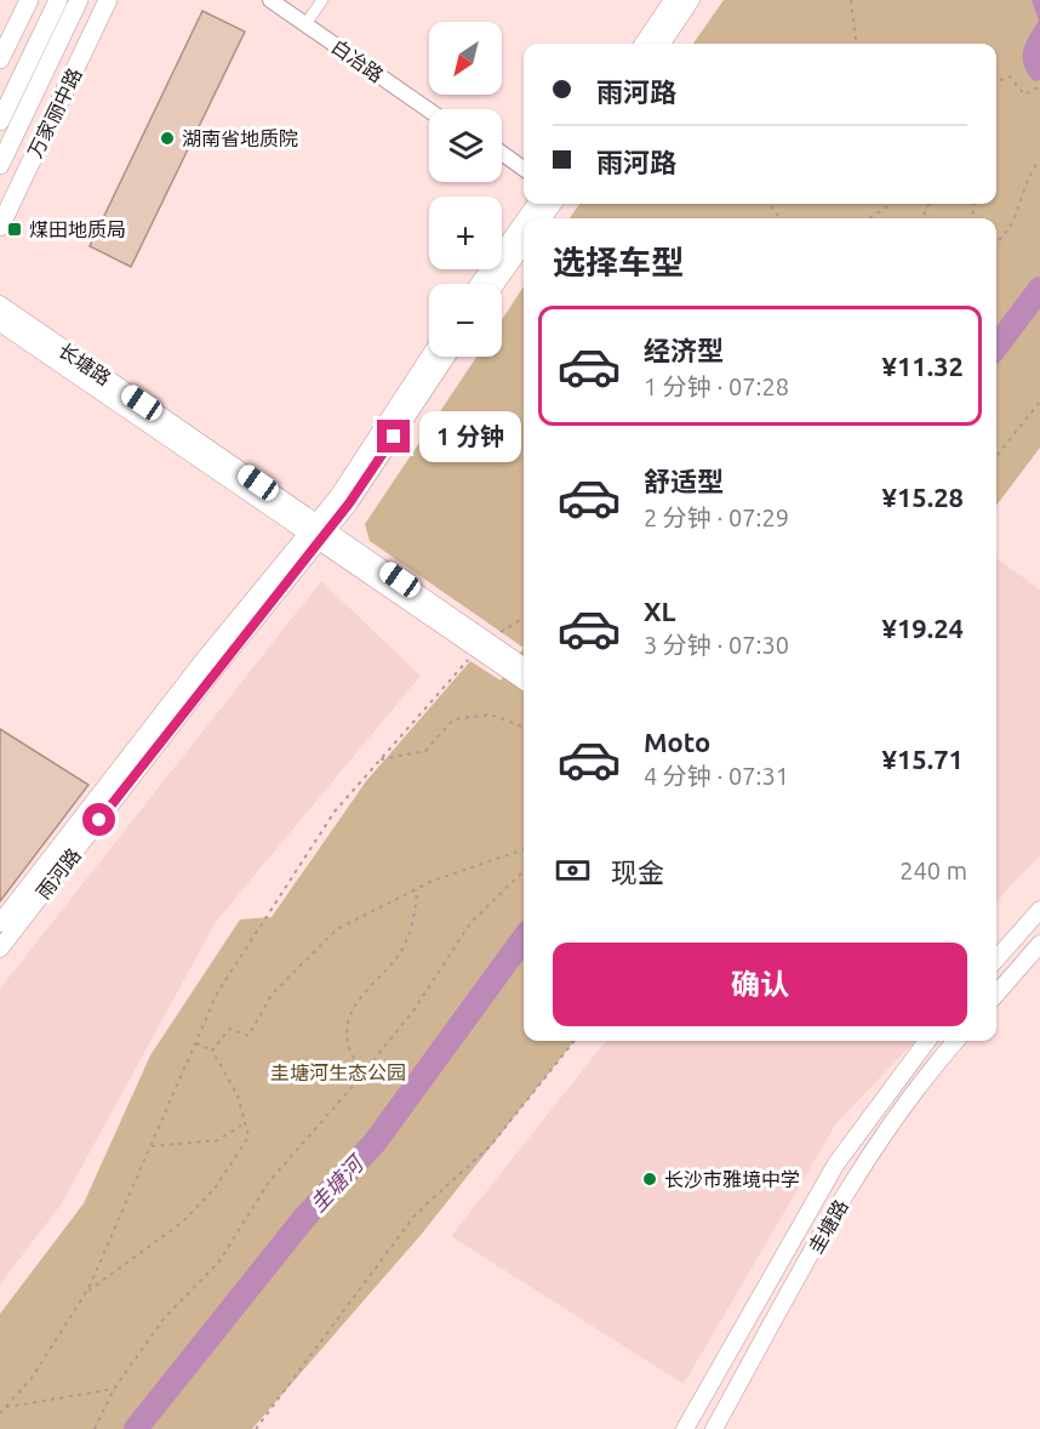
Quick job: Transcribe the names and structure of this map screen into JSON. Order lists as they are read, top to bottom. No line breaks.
{"streets":{"main road":["万家丽中路","长塘路","雨河路","圭塘路"],"street":["白冶路"]},"crossings":[["长塘路","雨河路"]],"water":["圭塘河"],"parks":["圭塘河生态公园"],"places":{"other":["湖南省地质院","长沙市雅境中学"],"transit":["煤田地质局"]},"north":"bottom left","page":{"map_buttons":["+","−"],"banner":["雨河路","雨河路"],"heading":"选择车型","list":[{"name":"经济型","note":"1 分钟 · 07:28","value":"¥11.32"},{"name":"舒适型","note":"2 分钟 · 07:29","value":"¥15.28"},{"name":"XL","note":"3 分钟 · 07:30","value":"¥19.24"},{"name":"Moto","note":"4 分钟 · 07:31","value":"¥15.71"}],"bubble":"1 分钟","pay":["现金","240 m"],"buttons":"确认"}}
